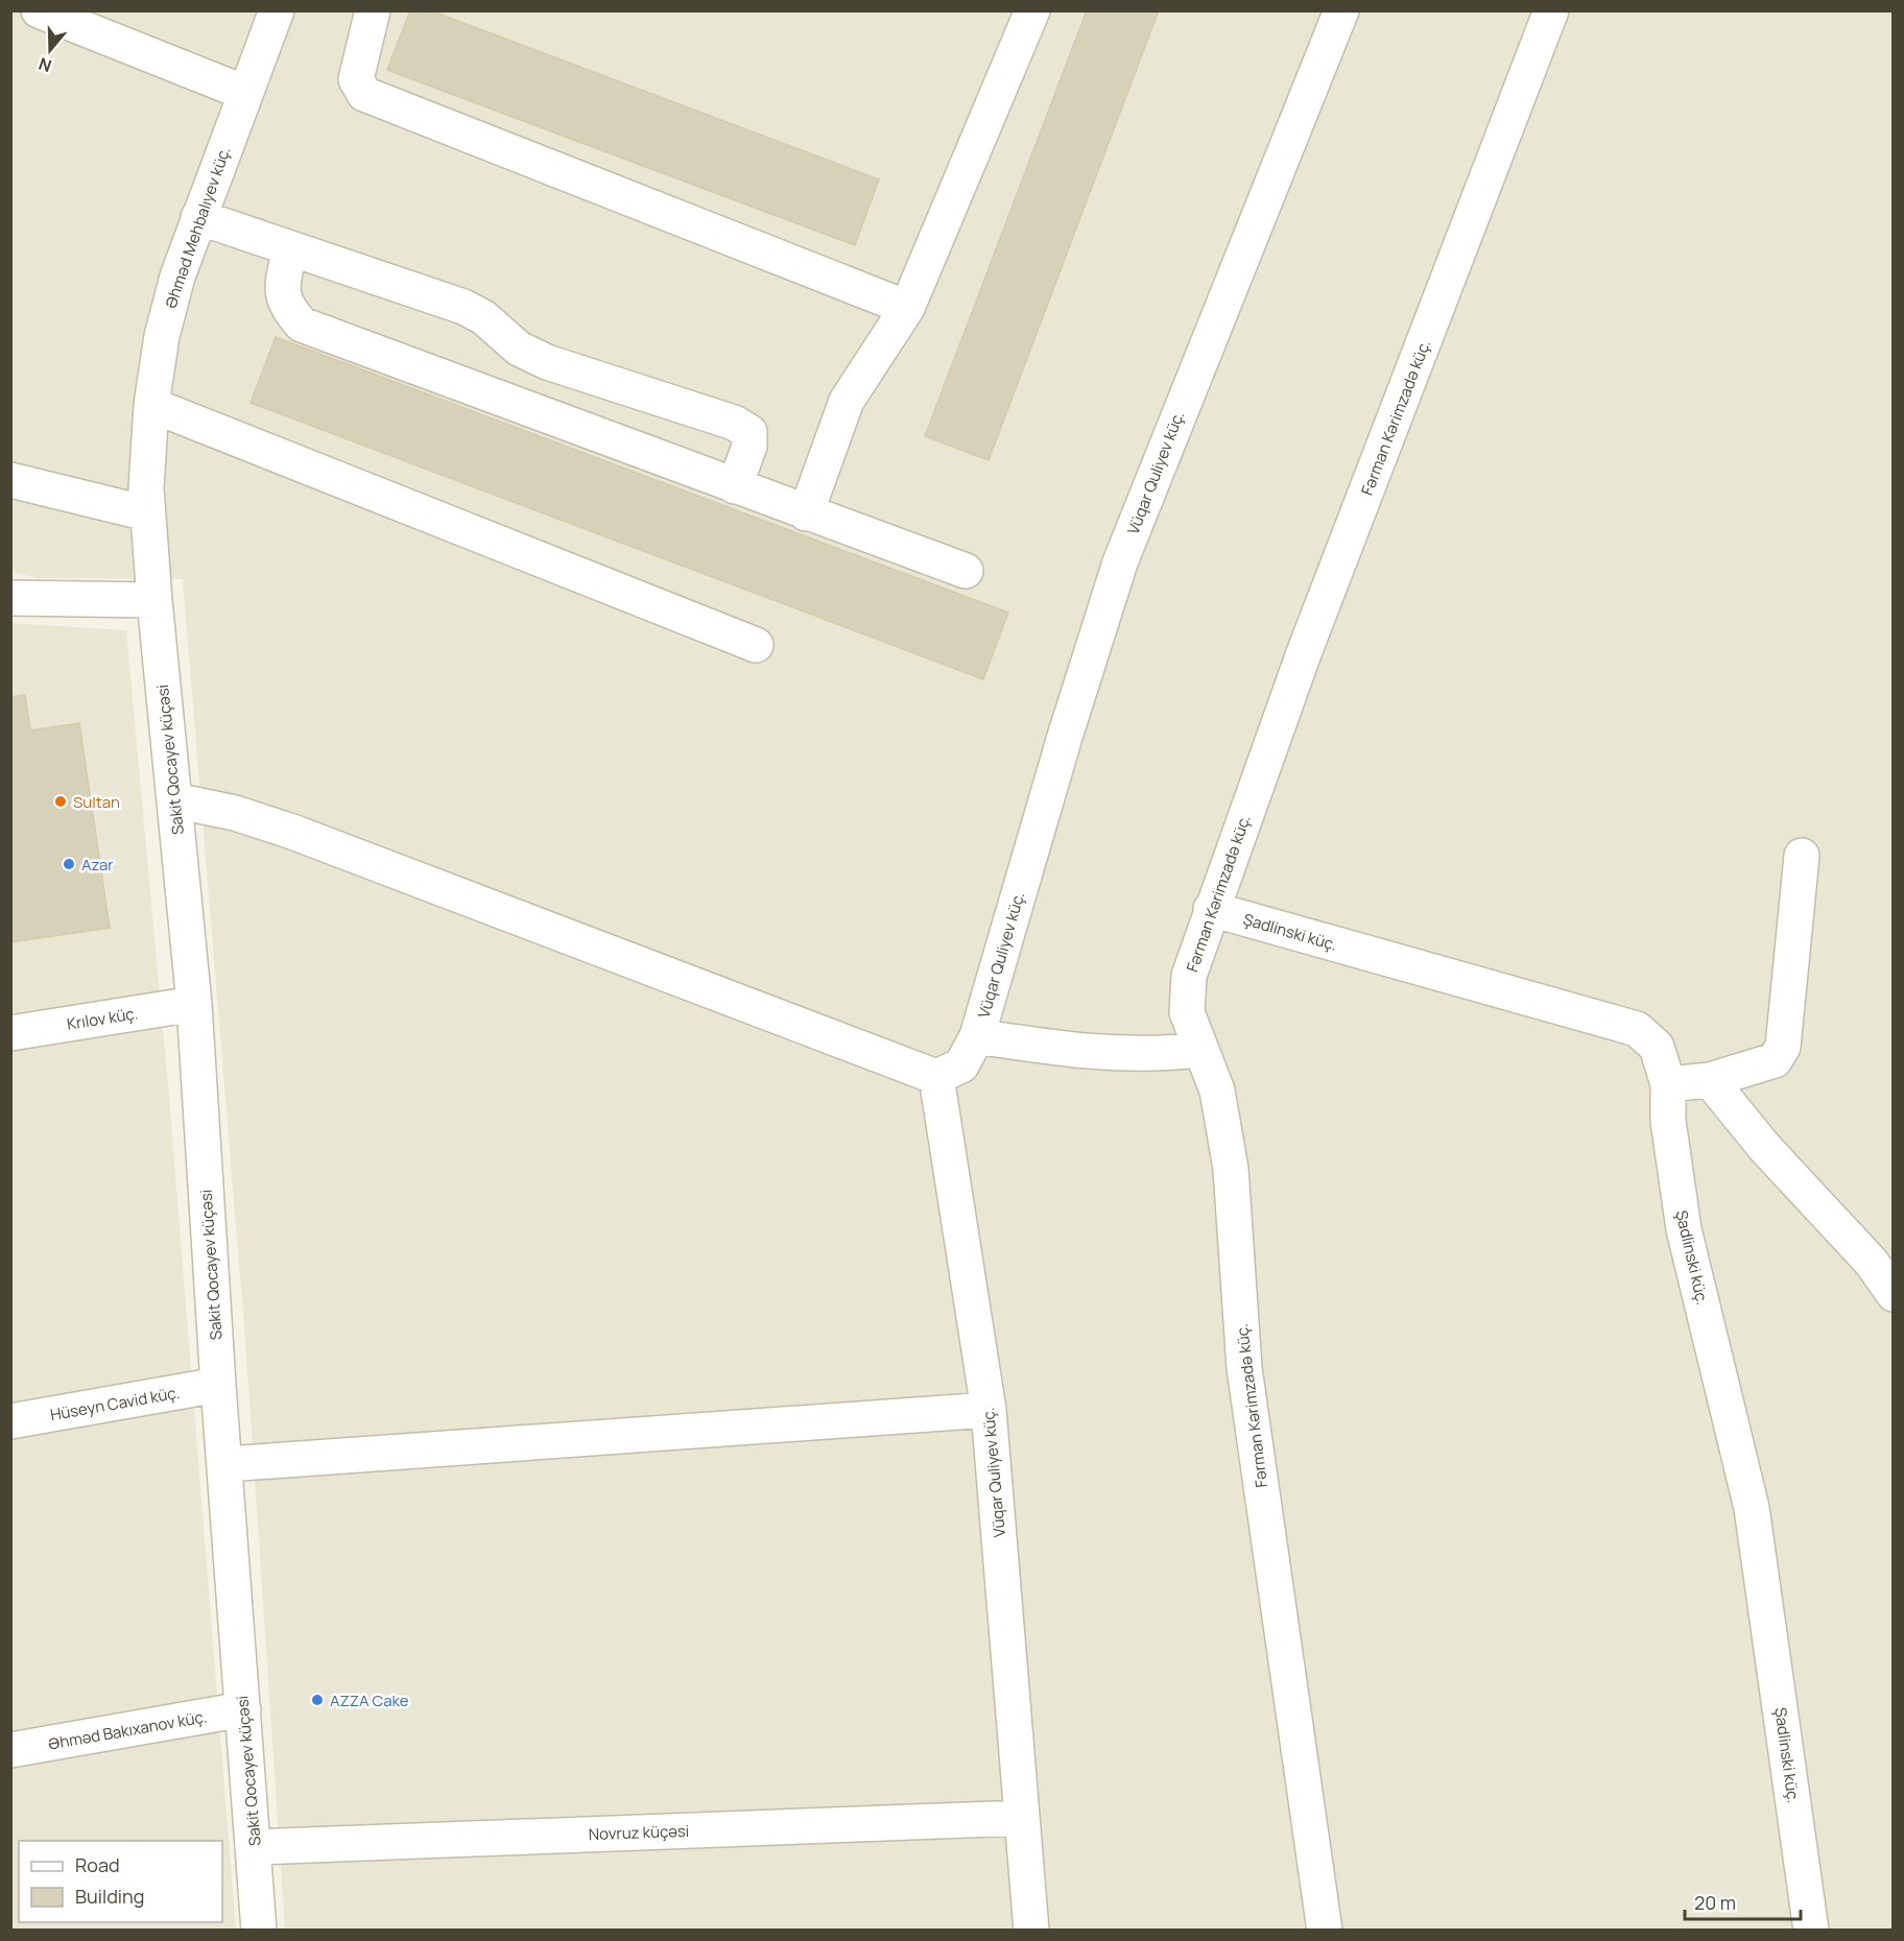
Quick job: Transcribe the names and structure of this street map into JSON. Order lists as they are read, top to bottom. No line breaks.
{"streets":{"street":["Əhməd Mehbalıyev küç.","Fərman Kərimzadə küç.","Vüqar Quliyev küç.","Sakit Qocayev küçəsi","Şadlinski küç.","Krılov küç.","Hüseyn Cavid küç.","Əhməd Bakıxanov küç.","Novruz küçəsi"]},"crossings":[["Əhməd Mehbalıyev küç.","Sakit Qocayev küçəsi"],["Fərman Kərimzadə küç.","Şadlinski küç."],["Vüqar Quliyev küç.","Novruz küçəsi"],["Sakit Qocayev küçəsi","Krılov küç."],["Sakit Qocayev küçəsi","Hüseyn Cavid küç."],["Sakit Qocayev küçəsi","Əhməd Bakıxanov küç."],["Sakit Qocayev küçəsi","Novruz küçəsi"]],"places":["Sultan","Azar","AZZA Cake"],"legend":["Road","Building"],"scale_bar":"20 m","north":"bottom"}
